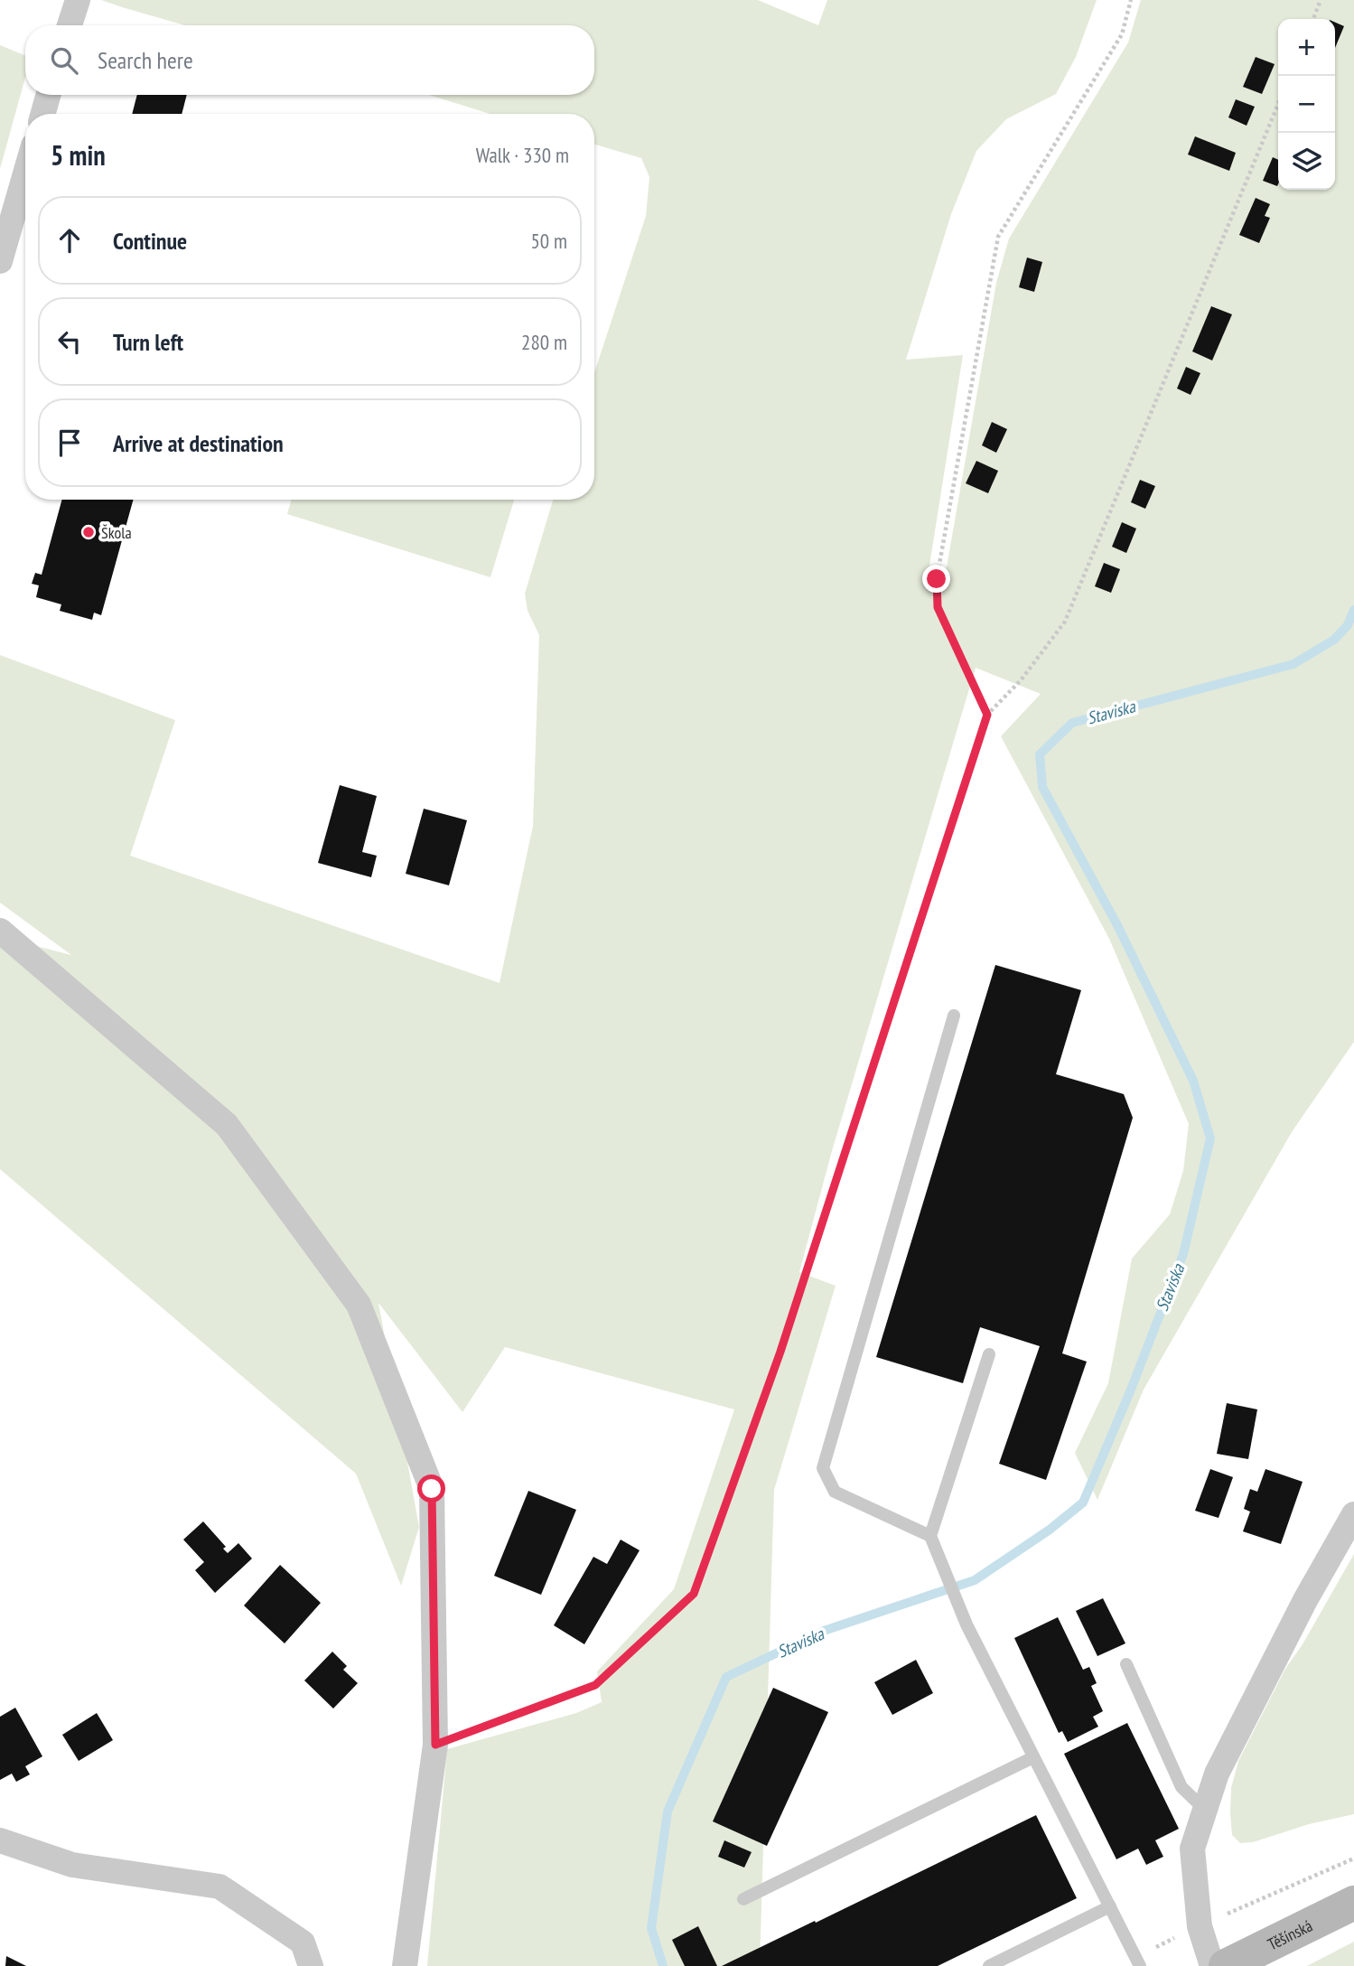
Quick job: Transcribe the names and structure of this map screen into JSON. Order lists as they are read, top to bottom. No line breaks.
{"streets":{"main road":["Těšínská"]},"water":["Staviska"],"places":["Škola"],"page":{"map_buttons":["+","−"],"search":"Search here","heading":["5 min","Walk · 330 m"],"list":[["Continue","50 m"],["Turn left","280 m"],"Arrive at destination"]}}
